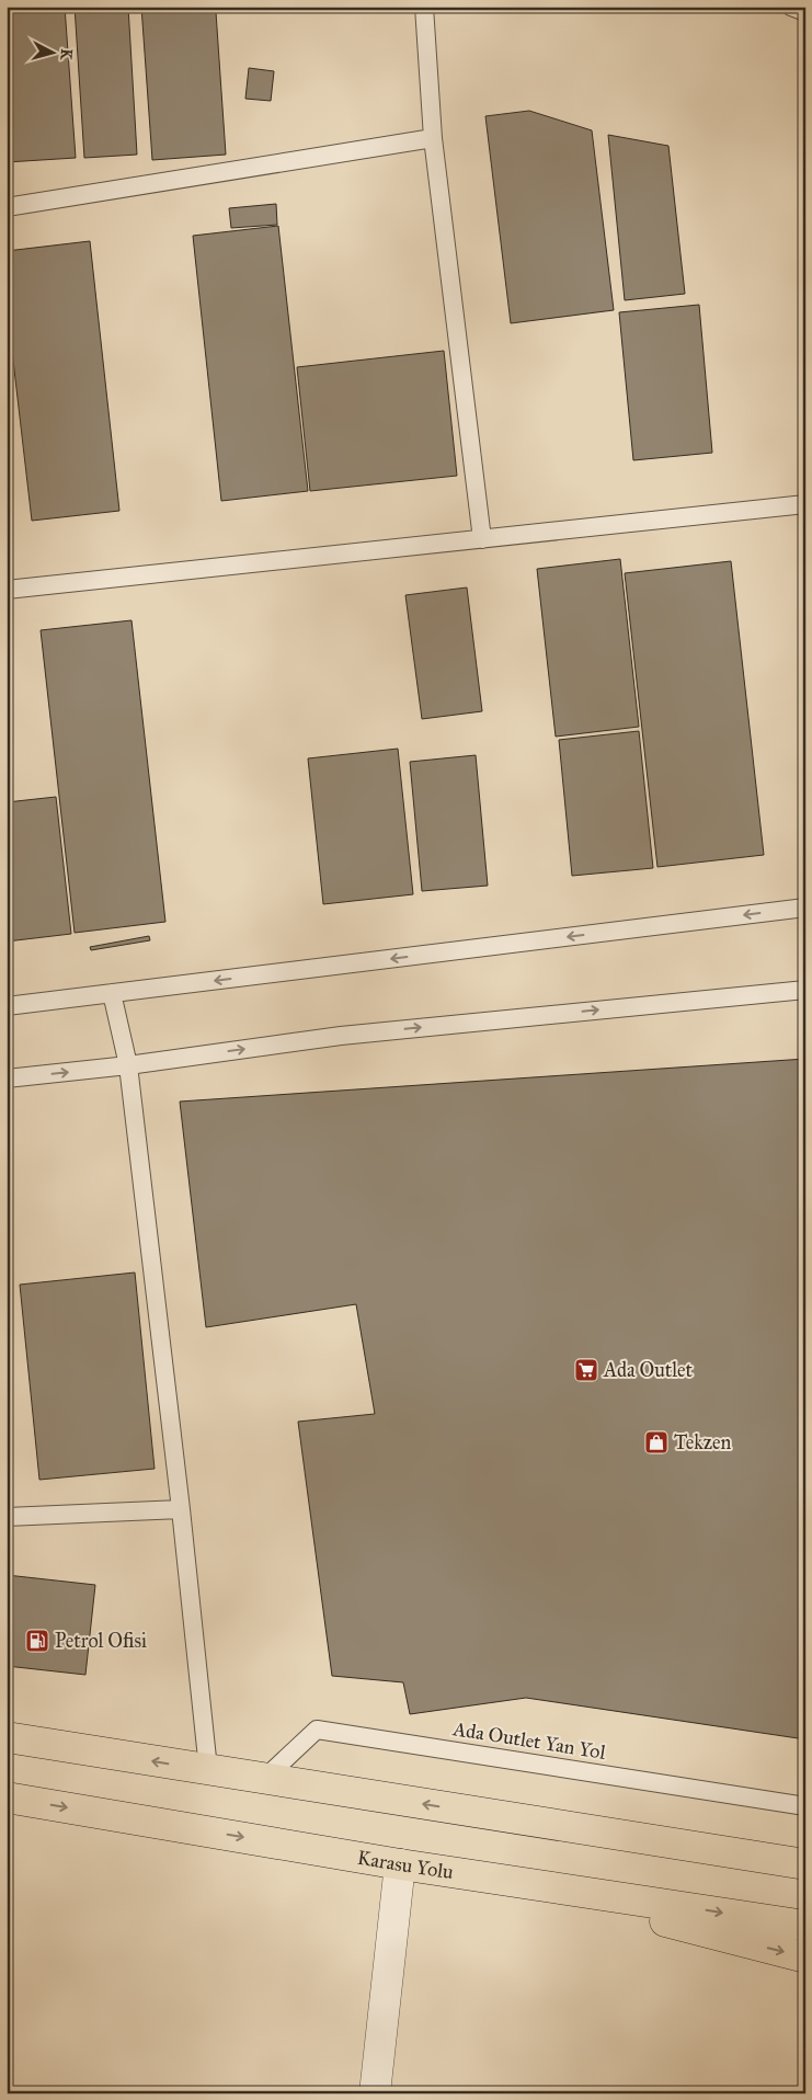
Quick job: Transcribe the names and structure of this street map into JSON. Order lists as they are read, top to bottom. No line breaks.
{"streets":{"highway":["Karasu Yolu"],"lane":["Ada Outlet Yan Yol"]},"places":{"supermarket":["Ada Outlet"],"shop":["Tekzen"],"fuel station":["Petrol Ofisi"]},"north":"right"}
